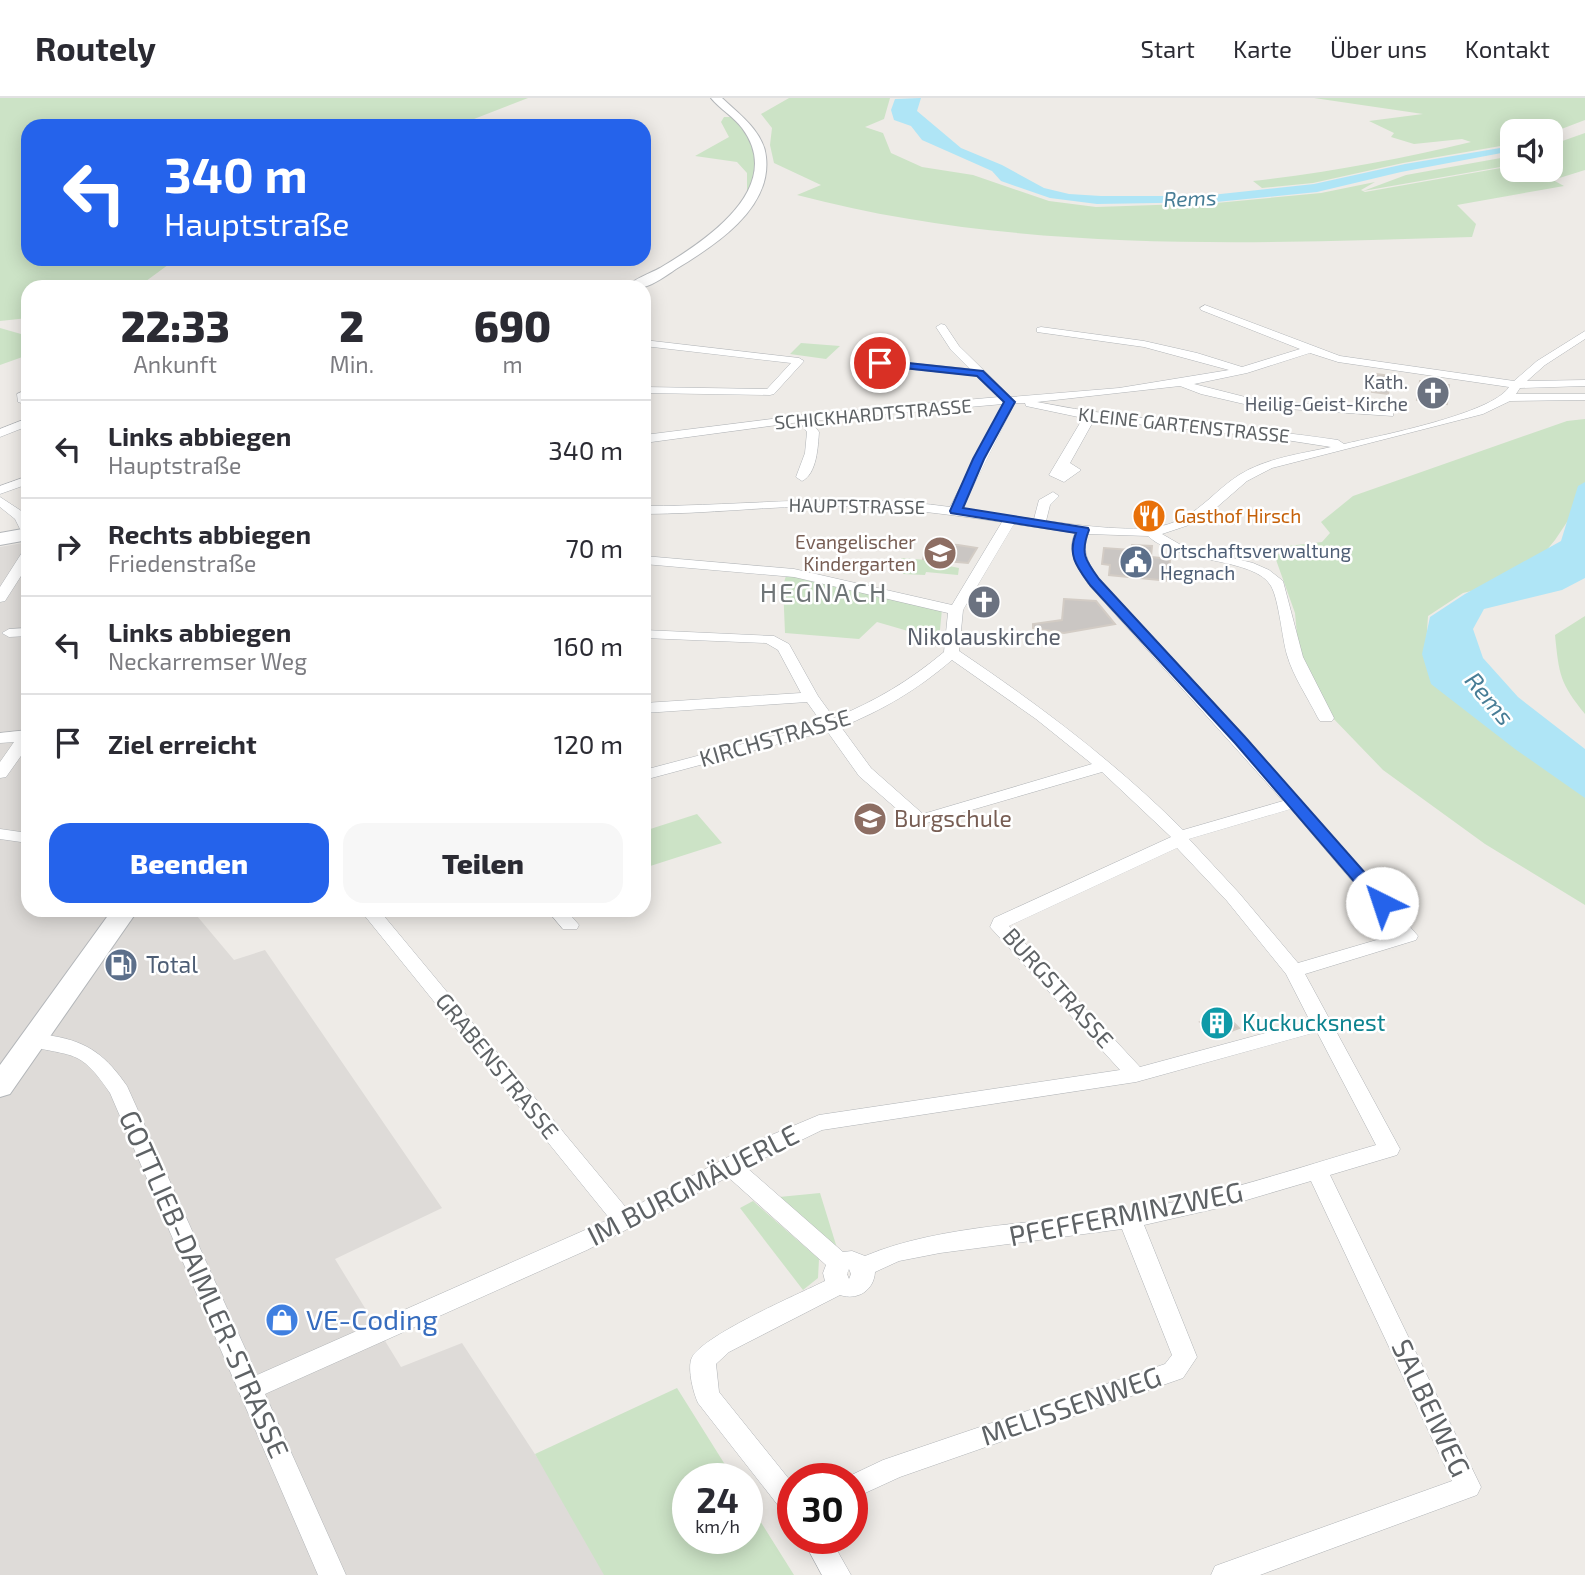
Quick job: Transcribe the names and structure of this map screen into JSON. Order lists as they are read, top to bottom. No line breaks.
{"streets":{"street":["SCHICKHARDTSTRASSE","KLEINE GARTENSTRASSE","HAUPTSTRASSE","KIRCHSTRASSE","BURGSTRASSE","GRABENSTRASSE","IM BURGMÄUERLE","PFEFFERMINZWEG","GOTTLIEB-DAIMLER-STRASSE","MELISSENWEG","SALBEIWEG"]},"crossings":[["SCHICKHARDTSTRASSE","KLEINE GARTENSTRASSE"],["BURGSTRASSE","IM BURGMÄUERLE"],["GRABENSTRASSE","IM BURGMÄUERLE"],["IM BURGMÄUERLE","PFEFFERMINZWEG"],["IM BURGMÄUERLE","GOTTLIEB-DAIMLER-STRASSE"],["PFEFFERMINZWEG","MELISSENWEG"],["PFEFFERMINZWEG","SALBEIWEG"]],"districts":["HEGNACH"],"water":["Rems"],"places":{"church":["Kath. Heilig-Geist-Kirche","Nikolauskirche"],"restaurant":["Gasthof Hirsch"],"school or university":["Evangelischer Kindergarten","Burgschule"],"public building":["Ortschaftsverwaltung Hegnach"],"fuel station":["Total"],"building":["Kuckucksnest"],"shop":["VE-Coding"]},"page":{"header":"Routely","nav":["Start","Karte","Über uns","Kontakt"],"turn":["340 m","Hauptstraße"],"eta":["22:33","Ankunft","2","Min.","690","m"],"list":[{"name":"Links abbiegen","note":"Hauptstraße","value":"340 m"},{"name":"Rechts abbiegen","note":"Friedenstraße","value":"70 m"},{"name":"Links abbiegen","note":"Neckarremser Weg","value":"160 m"},{"name":"Ziel erreicht","value":"120 m"}],"buttons":["Beenden","Teilen"],"speed":"24 km/h","limit":"30"}}
